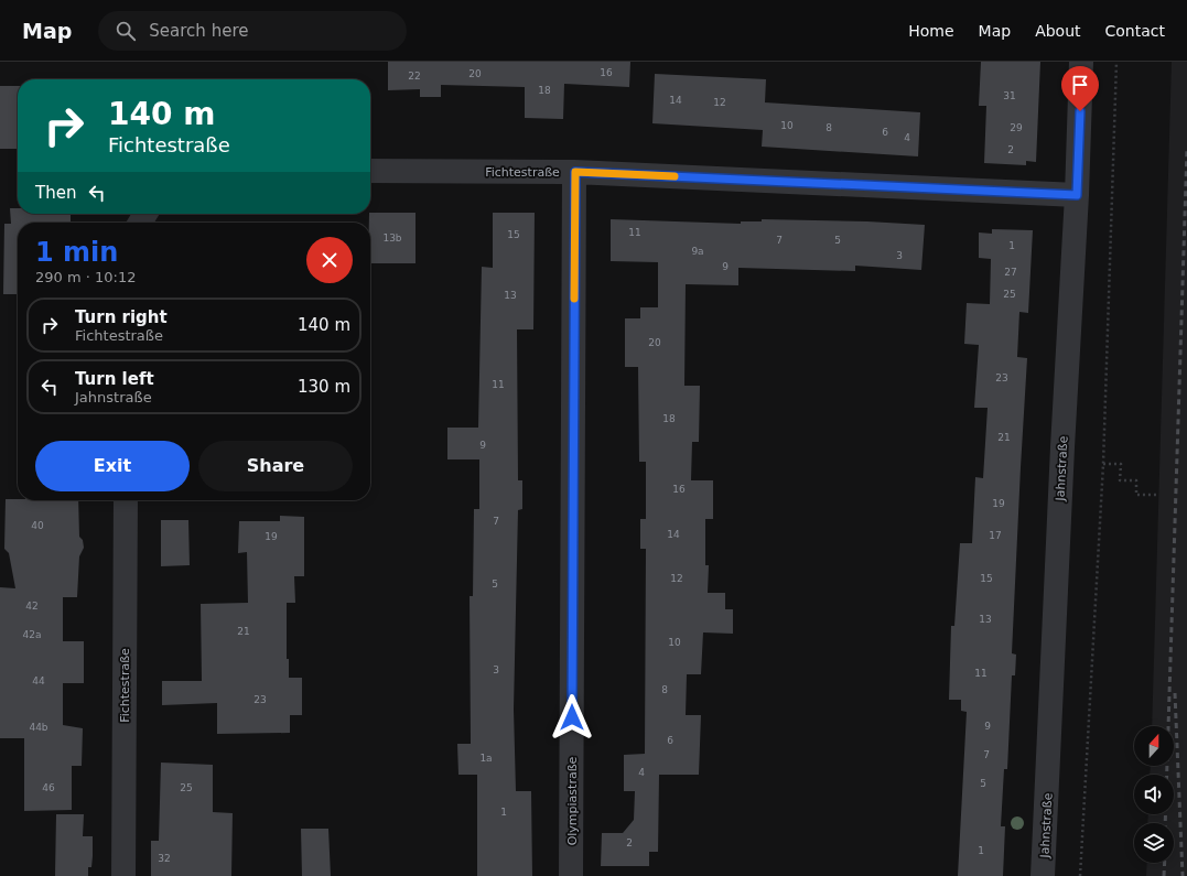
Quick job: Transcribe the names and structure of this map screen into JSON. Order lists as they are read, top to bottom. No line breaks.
{"streets":{"street":["Fichtestraße","Jahnstraße","Olympiastraße"]},"crossings":[["Fichtestraße","Jahnstraße"],["Fichtestraße","Olympiastraße"]],"house_numbers":["16","20","22","18","31","14","12","10","8","29","6","4","2","11","15","13b","7","5","1","9a","3","9","27","25","13","20","23","11","18","21","9","16","19","7","40","14","17","19","12","15","5","42","13","21","42a","10","3","11","44","8","23","9","44b","6","7","1a","4","5","46","25","1","2","1","32"],"north":"top","page":{"header":"Map","search":"Search here","nav":["Home","Map","About","Contact"],"turn":["140 m","Fichtestraße"],"then":"Then","heading":["1 min","290 m · 10:12"],"list":[{"name":"Turn right","note":"Fichtestraße","value":"140 m"},{"name":"Turn left","note":"Jahnstraße","value":"130 m"}],"buttons":["Exit","Share"]}}
